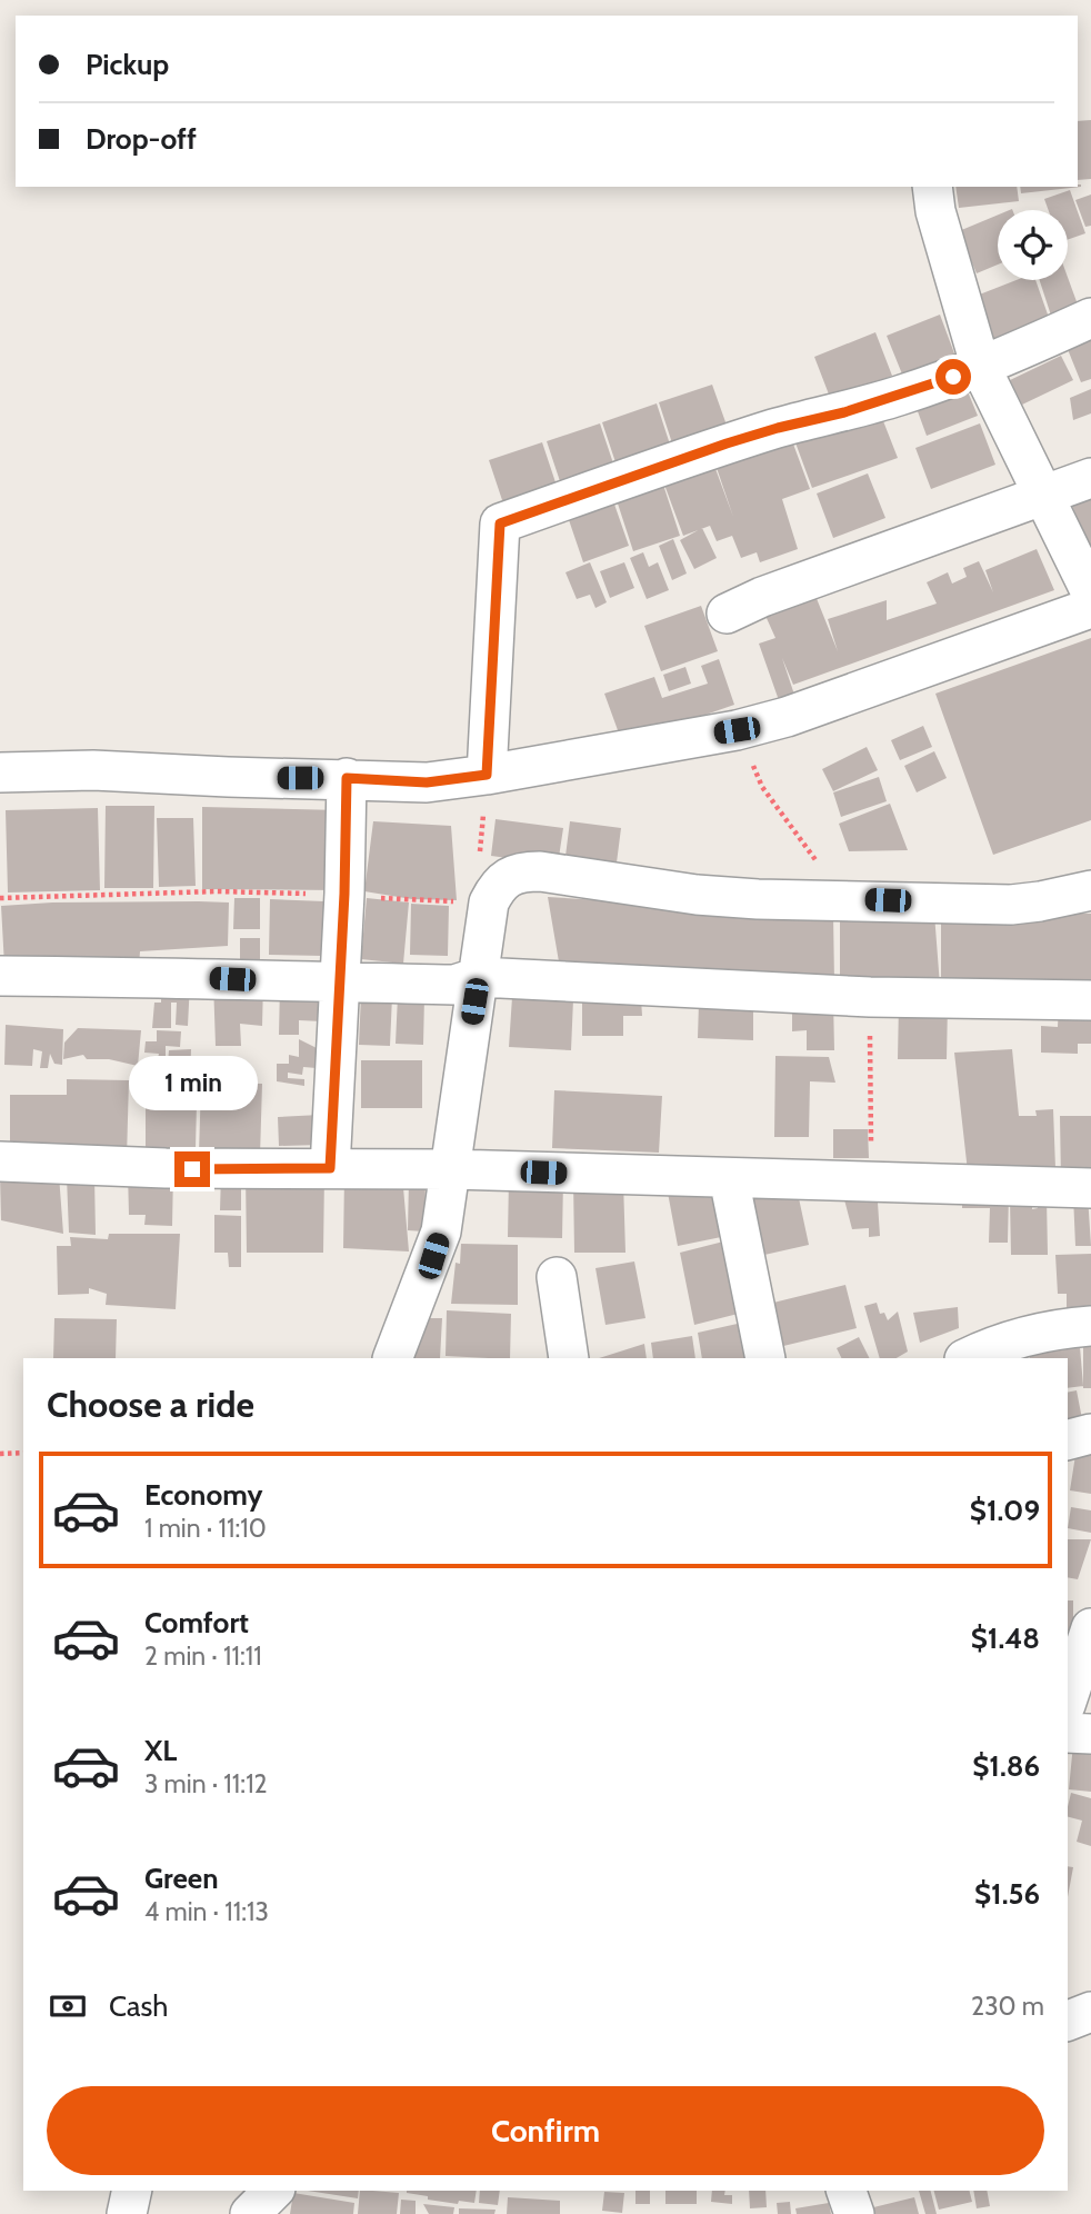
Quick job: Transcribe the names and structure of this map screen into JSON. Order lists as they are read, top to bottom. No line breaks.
{"page":{"banner":["Pickup","Drop-off"],"bubble":"1 min","heading":"Choose a ride","list":[{"name":"Economy","note":"1 min · 11:10","value":"$1.09"},{"name":"Comfort","note":"2 min · 11:11","value":"$1.48"},{"name":"XL","note":"3 min · 11:12","value":"$1.86"},{"name":"Green","note":"4 min · 11:13","value":"$1.56"}],"pay":["Cash","230 m"],"buttons":"Confirm"}}
